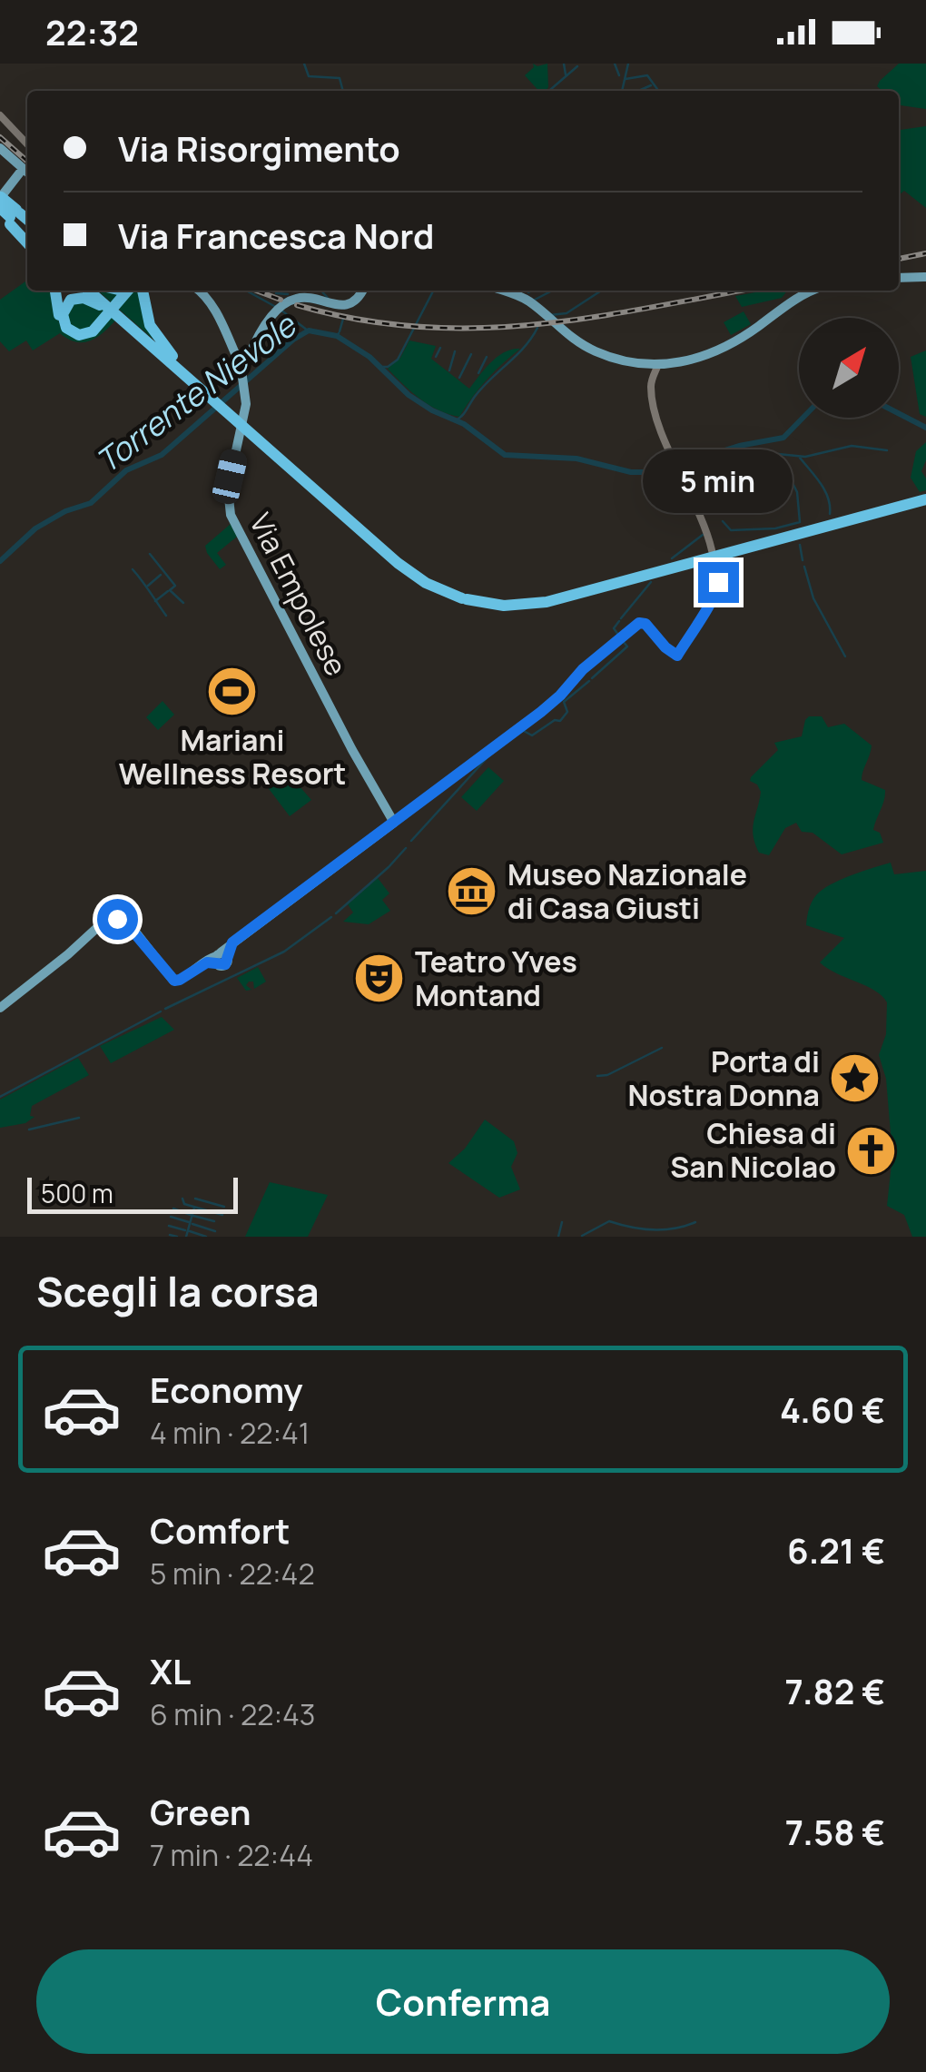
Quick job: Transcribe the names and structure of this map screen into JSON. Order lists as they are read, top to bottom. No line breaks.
{"streets":{"main road":["Via Empolese"]},"water":["Torrente Nievole"],"places":{"sports":["Mariani Wellness Resort"],"museum":["Museo Nazionale di Casa Giusti"],"theatre":["Teatro Yves Montand"],"place":["Porta di Nostra Donna"],"church":["Chiesa di San Nicolao"]},"scale_bar":"500 m","north":"top right","page":{"status":"22:32","banner":["Via Risorgimento","Via Francesca Nord"],"bubble":"5 min","scale":"500 m","heading":"Scegli la corsa","list":[{"name":"Economy","note":"4 min · 22:41","value":"4.60 €"},{"name":"Comfort","note":"5 min · 22:42","value":"6.21 €"},{"name":"XL","note":"6 min · 22:43","value":"7.82 €"},{"name":"Green","note":"7 min · 22:44","value":"7.58 €"}],"buttons":"Conferma"}}
